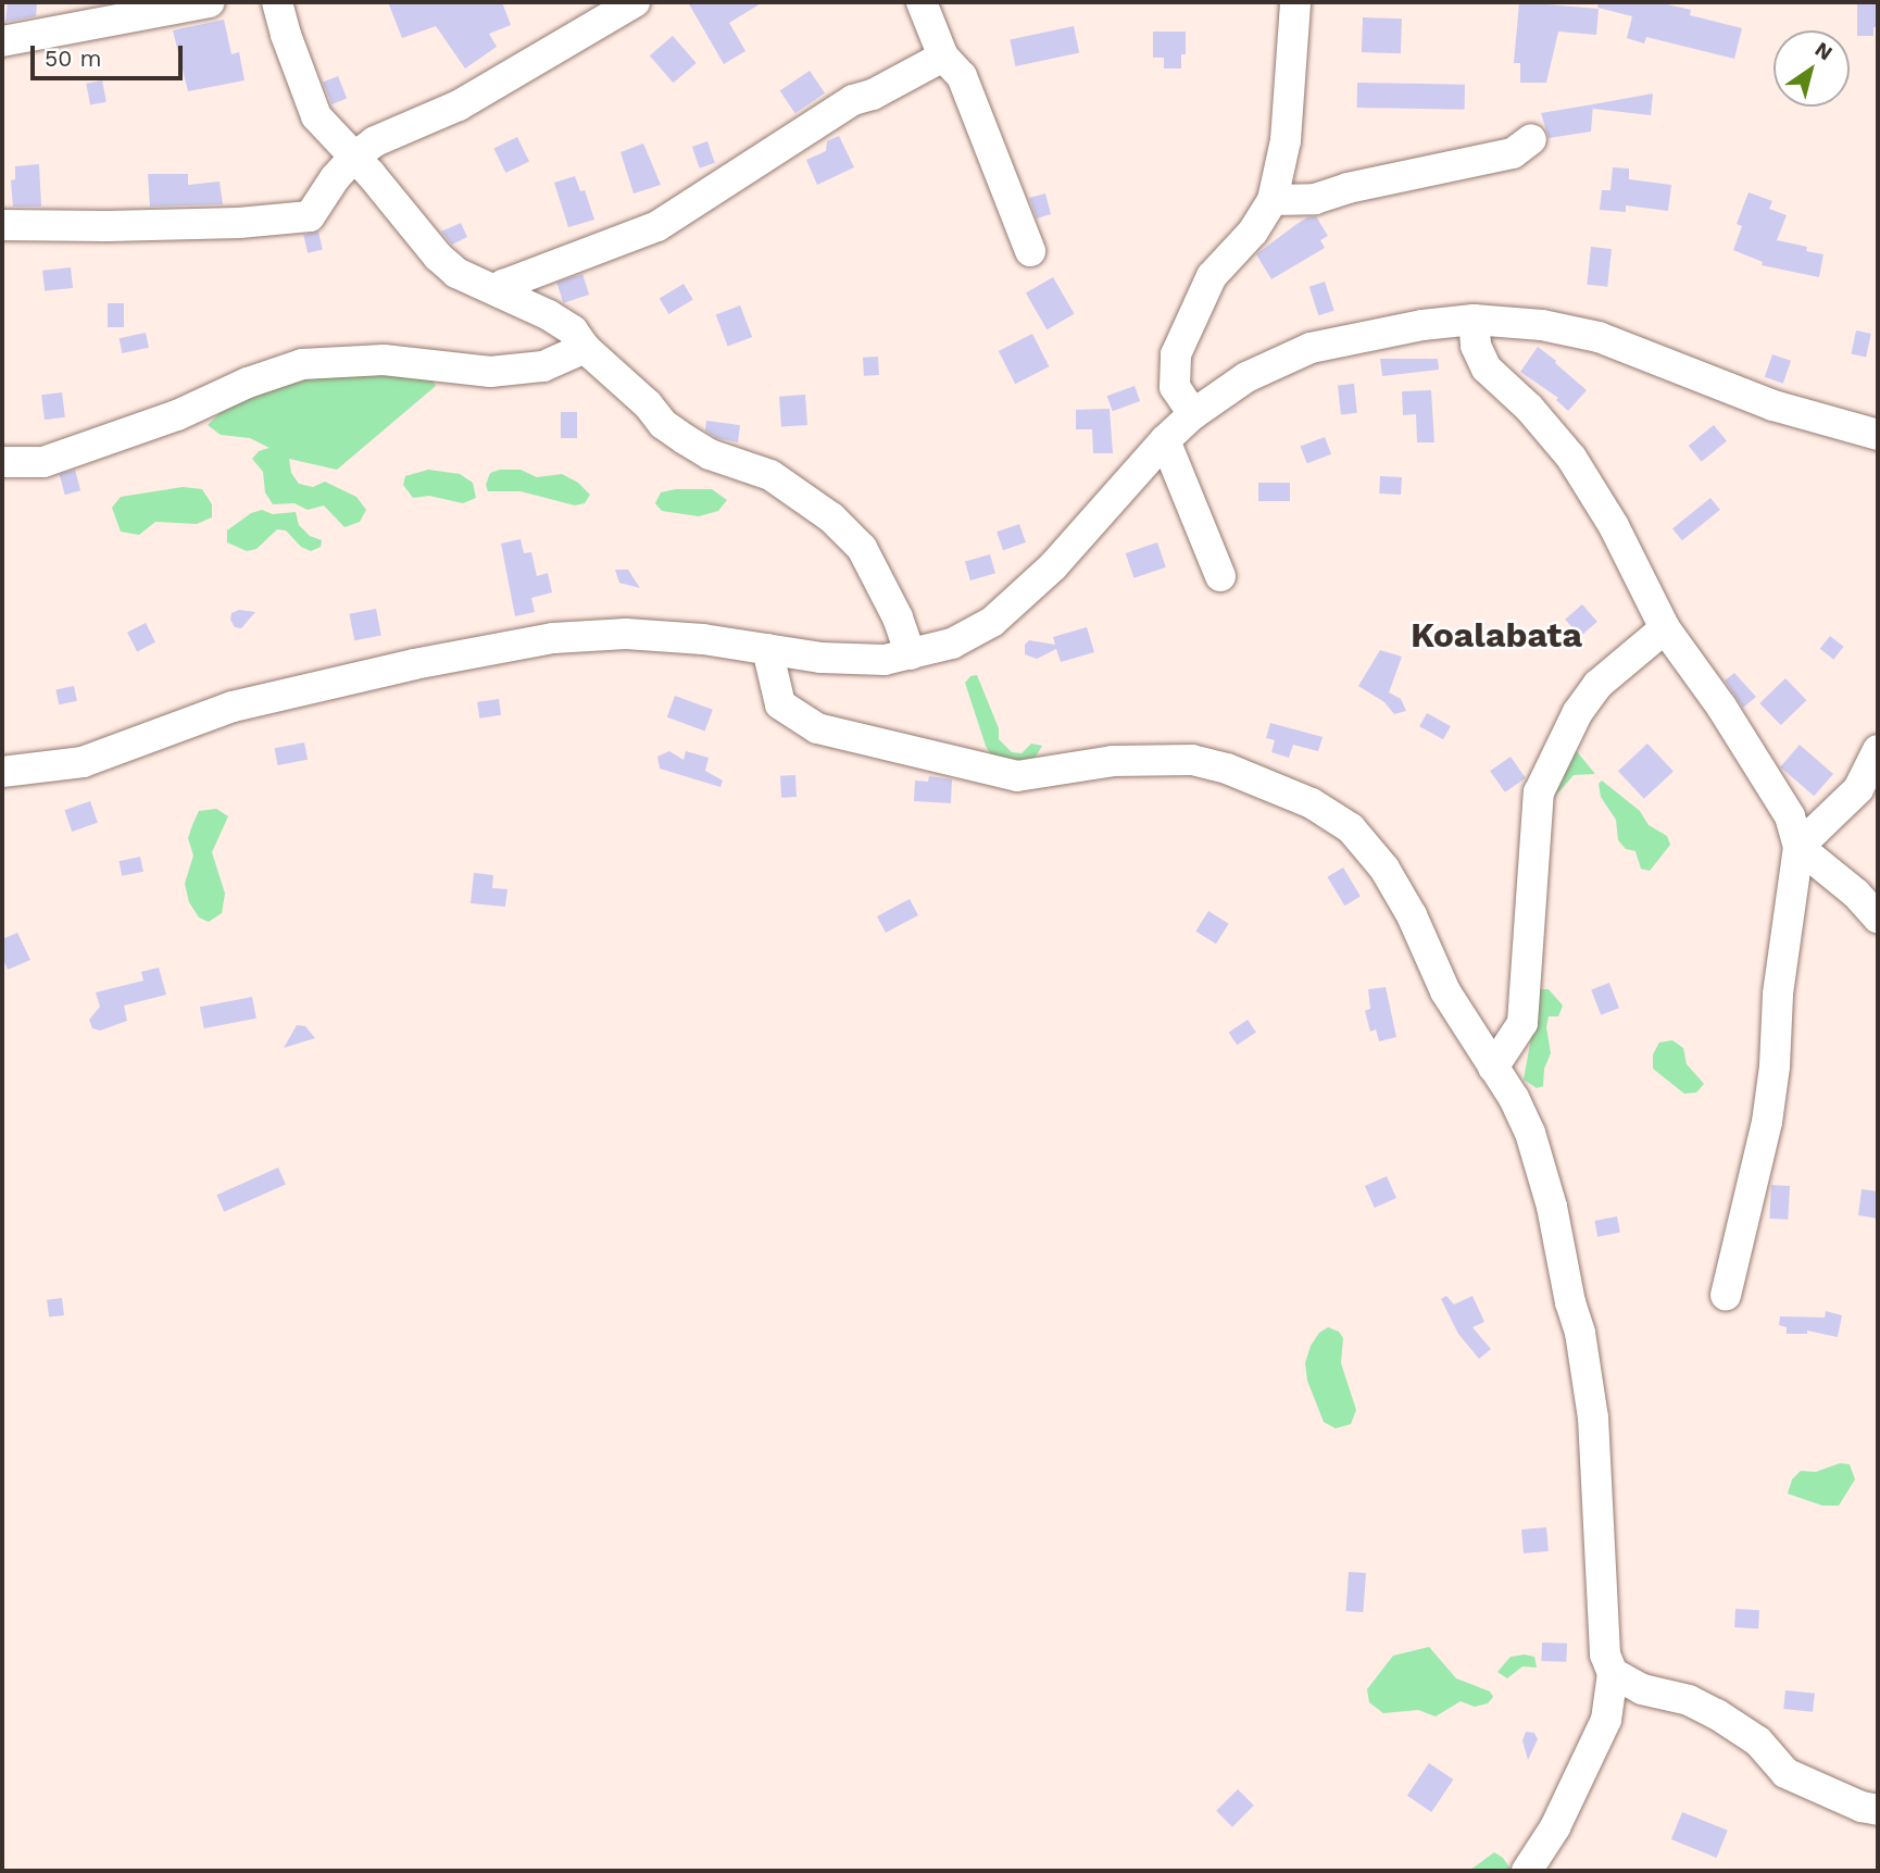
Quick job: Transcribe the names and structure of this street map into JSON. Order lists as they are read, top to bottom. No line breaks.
{"districts":["Koalabata"],"scale_bar":"50 m","north":"top right"}
